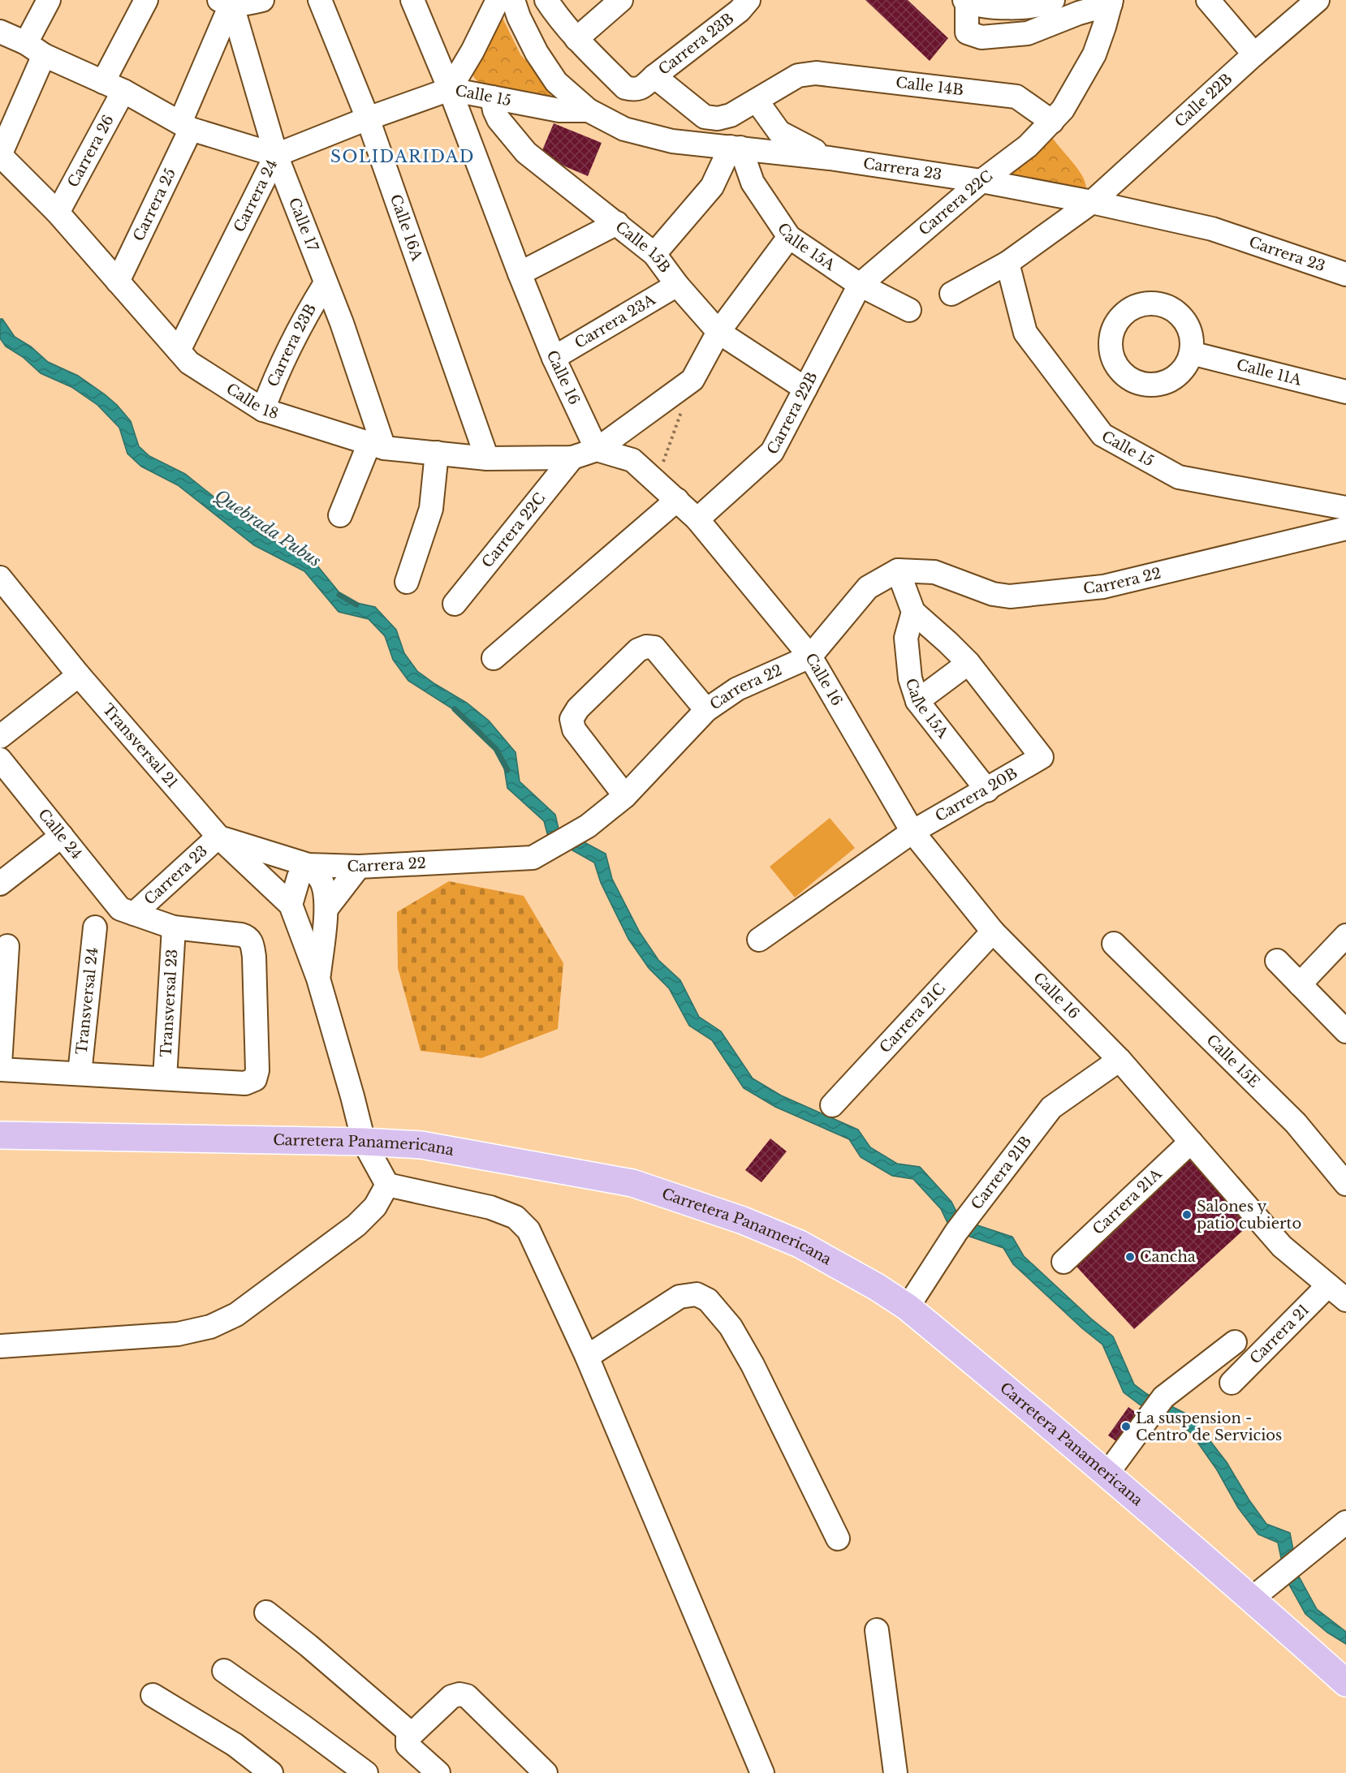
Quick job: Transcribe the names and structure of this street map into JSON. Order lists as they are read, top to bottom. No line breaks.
{"streets":{"highway":["Carretera Panamericana"],"street":["Carrera 23B","Calle 14B","Calle 15","Calle 22B","Carrera 26","Carrera 23","Carrera 24","Carrera 22C","Carrera 25","Calle 17","Calle 16A","Calle 15A","Calle 15B","Carrera 23A","Calle 11A","Calle 16","Calle 18","Carrera 22B","Carrera 22","Transversal 21","Carrera 20B","Calle 24","Transversal 24","Transversal 23","Carrera 21C","Calle 15E","Carrera 21B","Carrera 21A","Carrera 21"]},"crossings":[["Carrera 23B","Calle 17"],["Carrera 23B","Calle 18"],["Calle 14B","Carrera 22C"],["Calle 15","Carrera 23"],["Calle 15","Carrera 24"],["Calle 15","Calle 15B"],["Calle 15","Calle 16"],["Calle 22B","Carrera 23"],["Carrera 26","Calle 18"],["Carrera 23","Carrera 22C"],["Carrera 23","Calle 15A"],["Carrera 23","Carrera 22"],["Carrera 23","Transversal 21"],["Carrera 23","Calle 24"],["Carrera 24","Calle 17"],["Carrera 24","Calle 16A"],["Carrera 24","Calle 16"],["Carrera 24","Calle 18"],["Carrera 22C","Calle 15A"],["Carrera 22C","Calle 18"],["Carrera 22C","Carrera 22B"],["Carrera 25","Calle 17"],["Carrera 25","Calle 18"],["Calle 17","Calle 18"],["Calle 16A","Calle 18"],["Calle 15A","Carrera 22B"],["Calle 15A","Carrera 20B"],["Calle 15B","Carrera 23A"],["Calle 15B","Carrera 22B"],["Carrera 23A","Calle 16"],["Calle 16","Calle 18"],["Calle 16","Carrera 22B"],["Calle 16","Carrera 22"],["Calle 16","Carrera 20B"],["Calle 16","Carrera 21C"],["Calle 16","Carrera 21B"],["Calle 16","Carrera 21A"],["Calle 16","Carrera 21"],["Carrera 22","Transversal 21"],["Transversal 21","Carretera Panamericana"],["Carretera Panamericana","Carrera 21B"]],"districts":["SOLIDARIDAD"],"water":["Quebrada Pubus"],"places":["Salones y patio cubierto","Cancha","La suspension - Centro de Servicios"]}
